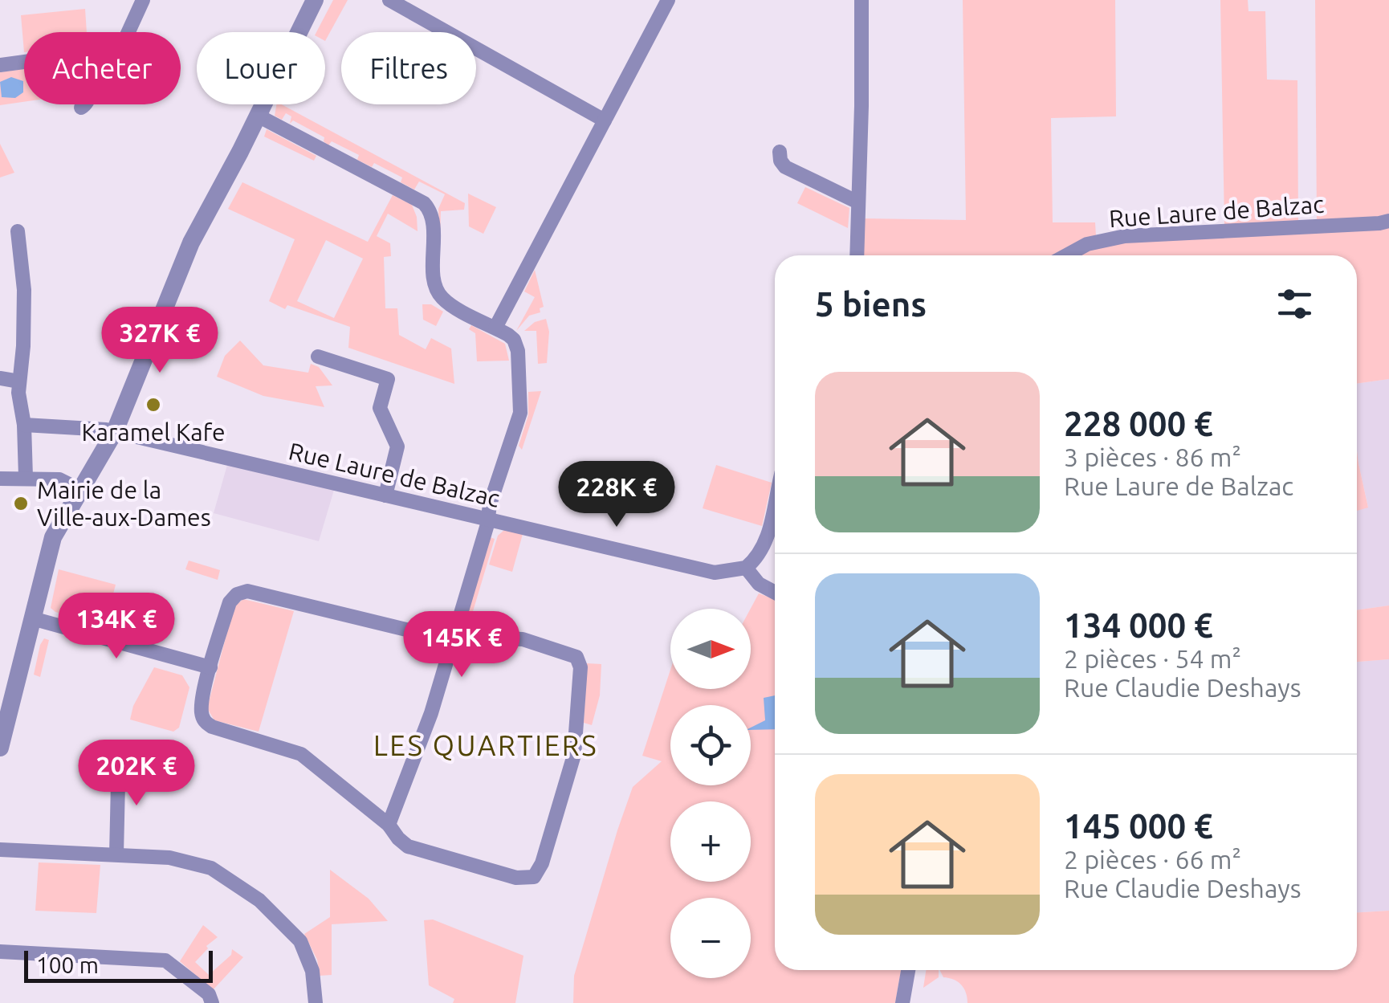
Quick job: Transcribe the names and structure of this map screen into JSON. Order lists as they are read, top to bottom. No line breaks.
{"streets":{"street":["Rue Laure de Balzac"]},"districts":["LES QUARTIERS"],"places":["Karamel Kafe","Mairie de la Ville-aux-Dames"],"scale_bar":"100 m","north":"right","page":{"chip":["Acheter","Louer","Filtres"],"heading":"5 biens","price":["327K €","228K €","134K €","145K €","202K €"],"list":[{"name":"228 000 €","note":"3 pièces · 86 m² · Rue Laure de Balzac"},{"name":"134 000 €","note":"2 pièces · 54 m² · Rue Claudie Deshays"},{"name":"145 000 €","note":"2 pièces · 66 m² · Rue Claudie Deshays"}],"map_buttons":["+","−"],"scale":"100 m"}}
